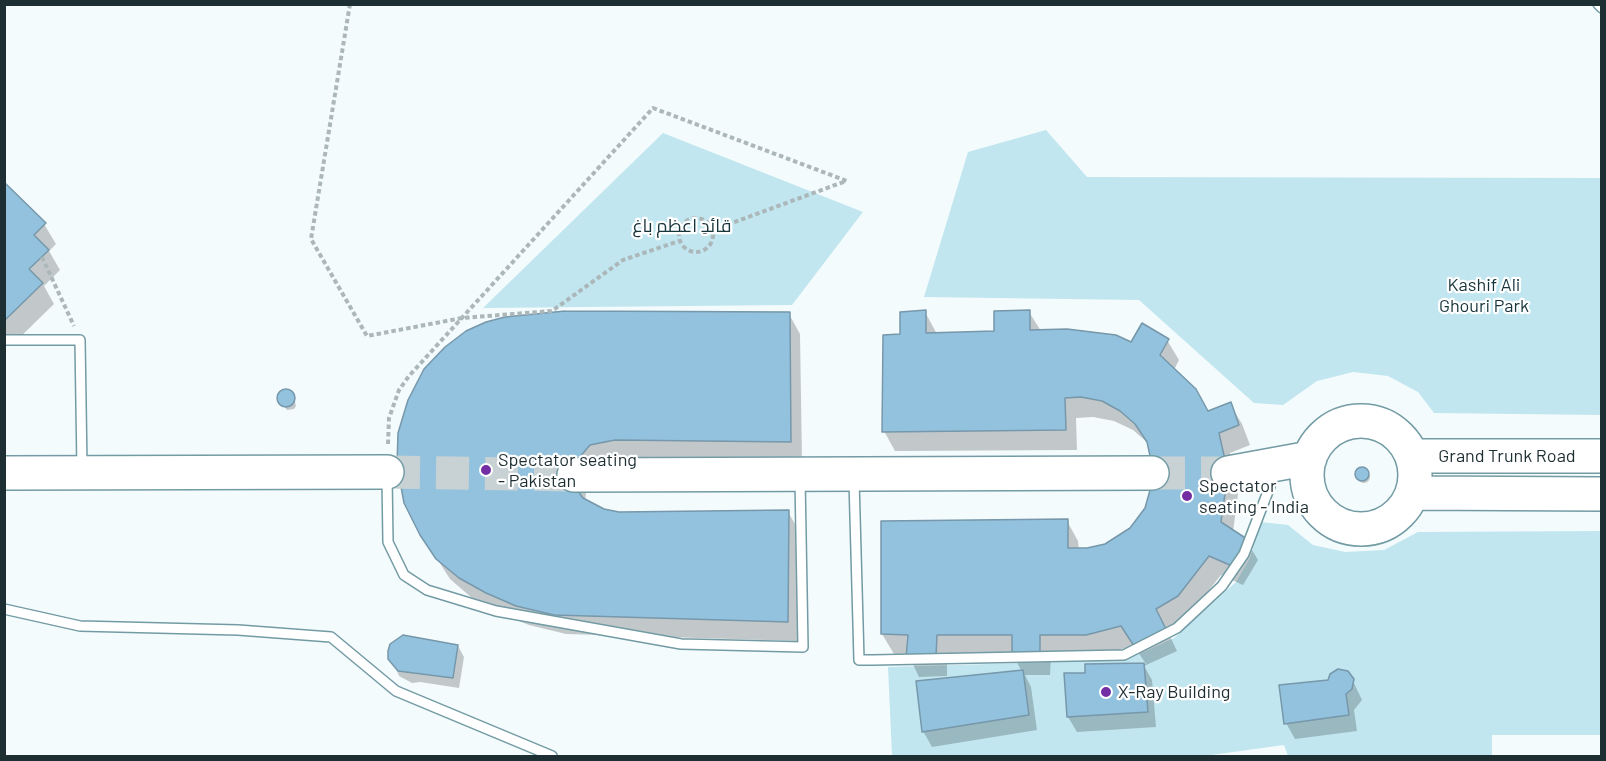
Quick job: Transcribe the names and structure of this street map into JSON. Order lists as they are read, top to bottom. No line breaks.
{"streets":{"highway":["Grand Trunk Road"]},"parks":["قائدِ اعظم باغ","Kashif Ali Ghouri Park"],"places":["Spectator seating - Pakistan","Spectator seating - India","X-Ray Building"]}
